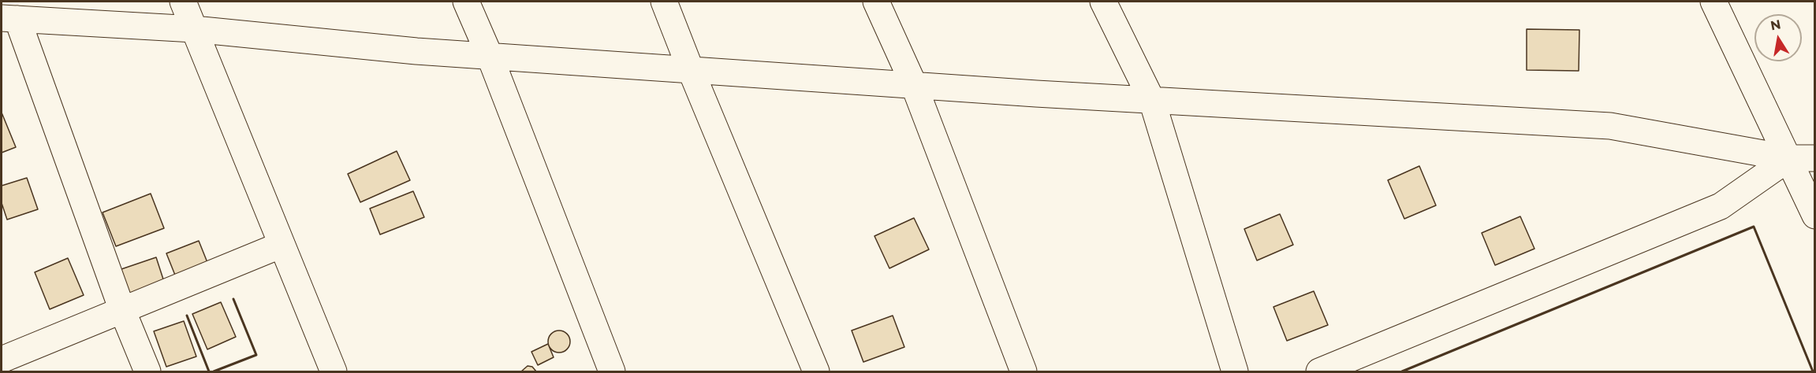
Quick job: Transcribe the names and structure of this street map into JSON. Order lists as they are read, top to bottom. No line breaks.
{"north":"top"}
